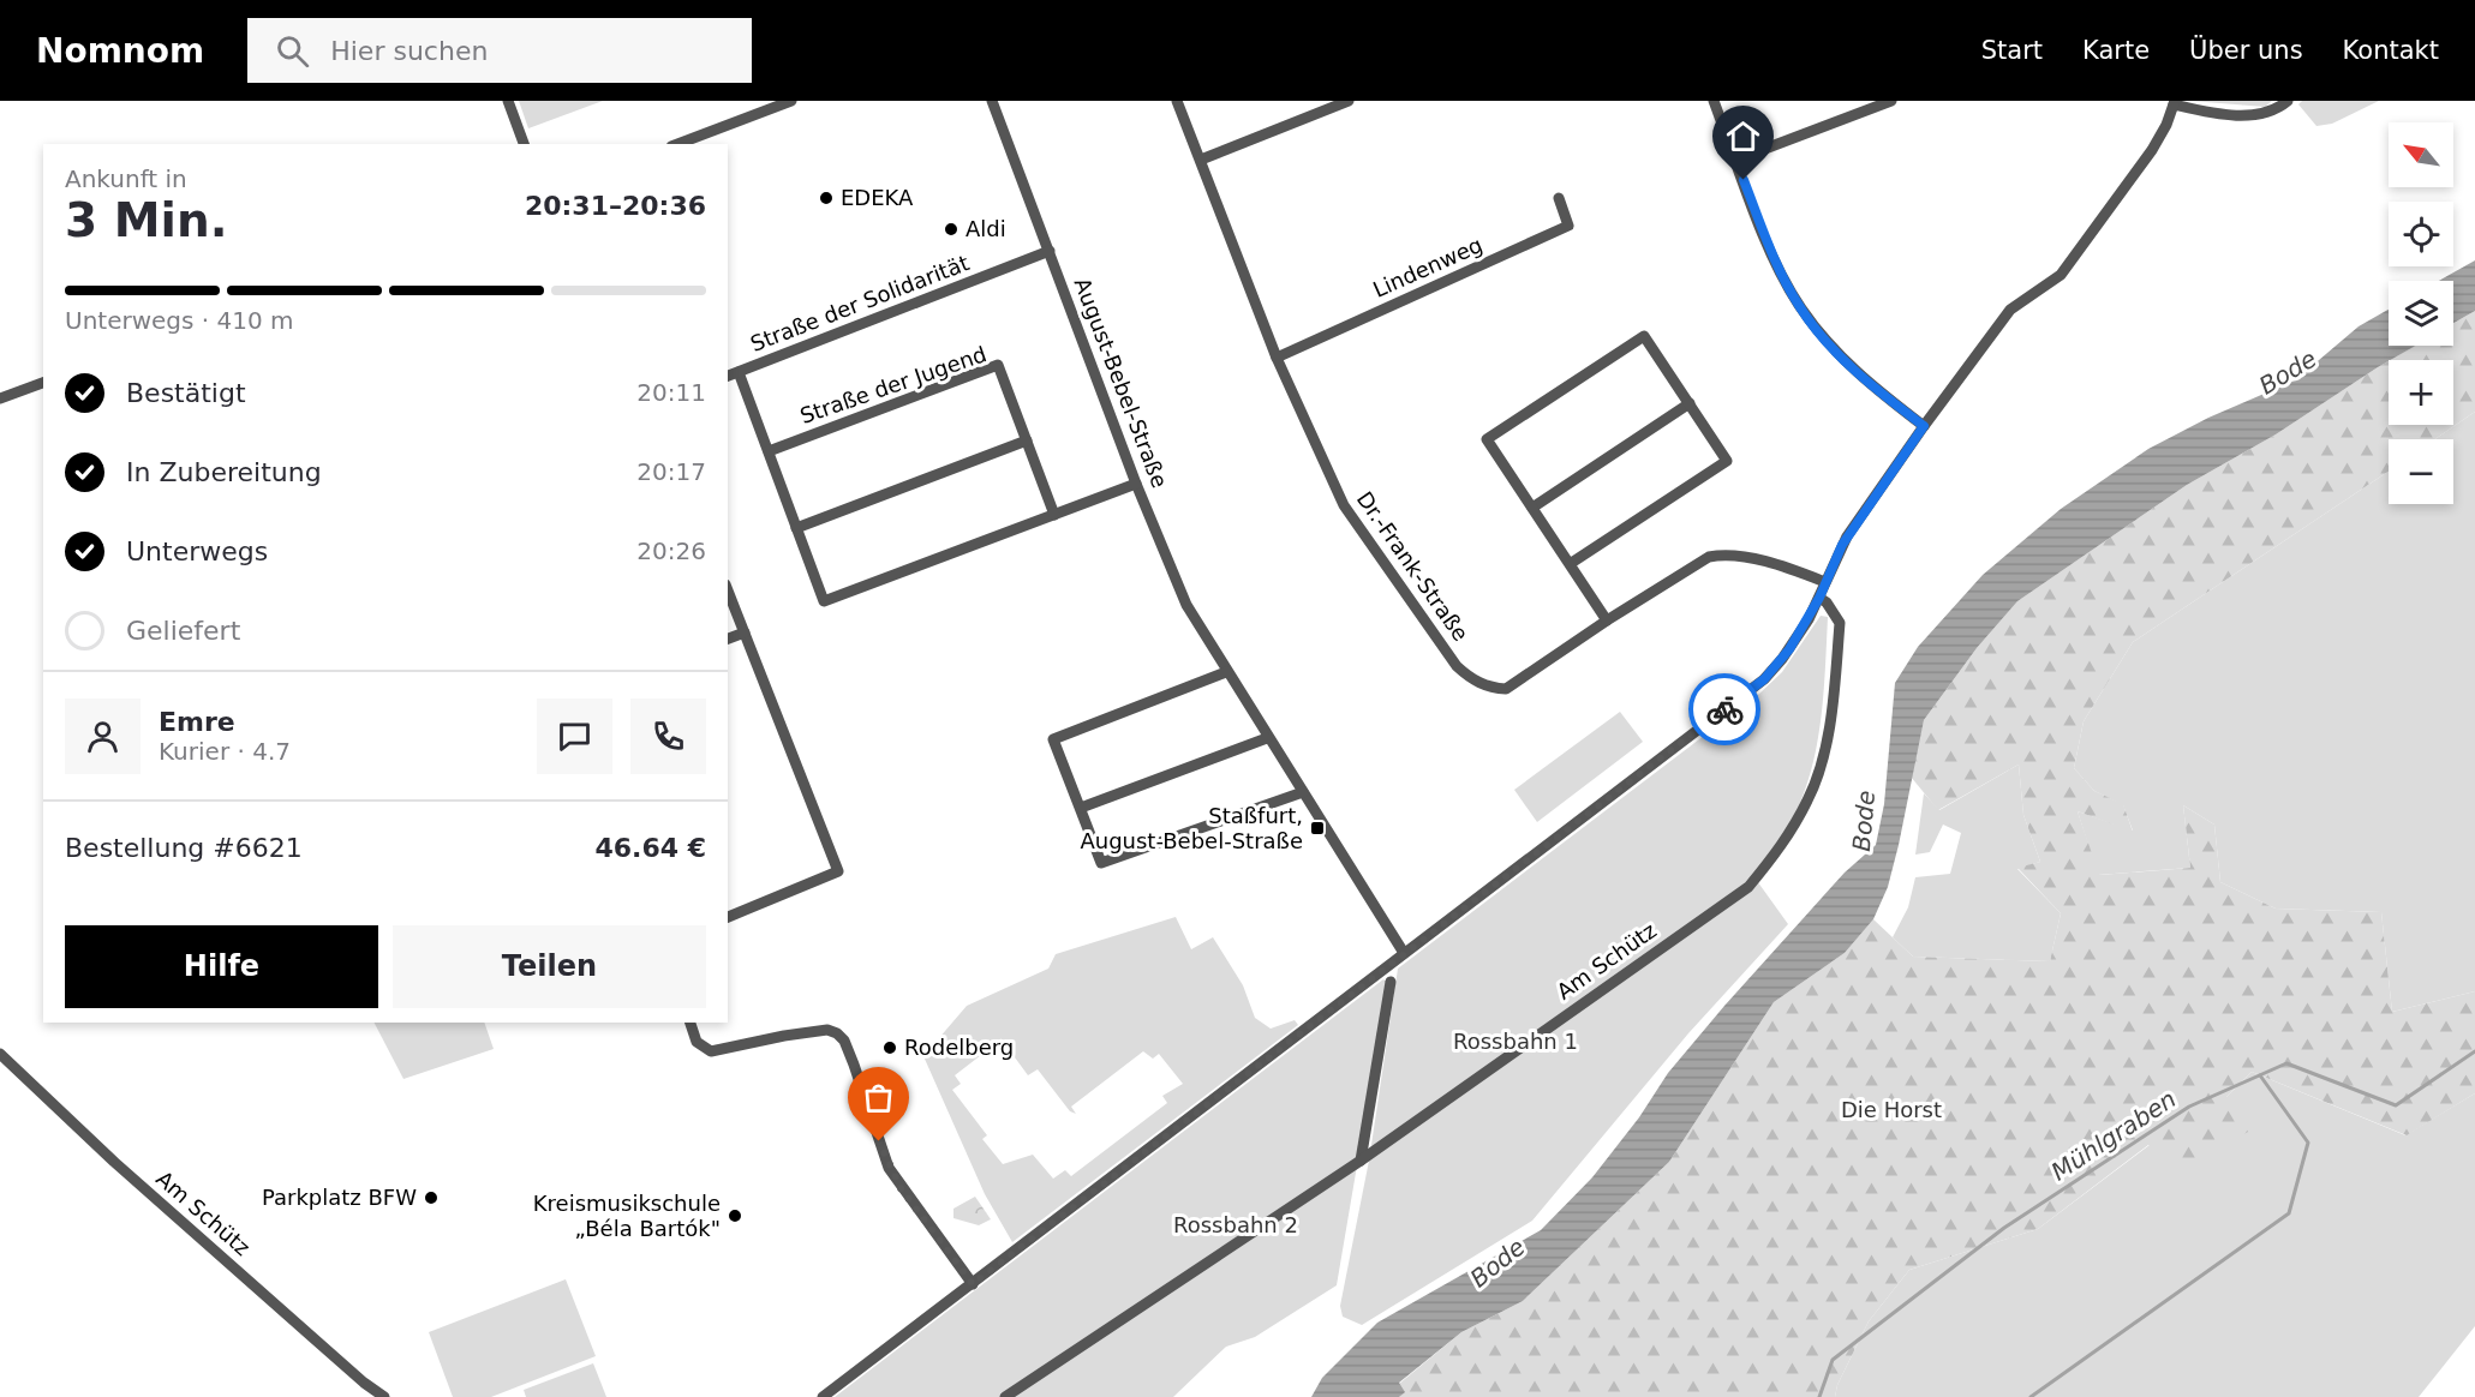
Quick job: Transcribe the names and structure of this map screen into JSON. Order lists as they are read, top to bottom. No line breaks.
{"streets":{"street":["Lindenweg","Straße der Solidarität","August-Bebel-Straße","Straße der Jugend","Dr.-Frank-Straße","Am Schütz"]},"crossings":[["Lindenweg","Dr.-Frank-Straße"],["Straße der Solidarität","August-Bebel-Straße"]],"water":["Bode","Mühlgraben"],"parks":["Rossbahn 1","Die Horst","Rossbahn 2"],"places":{"other":["EDEKA","Aldi","Rodelberg","Parkplatz BFW","Kreismusikschule „Béla Bartók\""],"transit":["Staßfurt, August-Bebel-Straße"]},"north":"top left","page":{"header":"Nomnom","search":"Hier suchen","nav":["Start","Karte","Über uns","Kontakt"],"map_buttons":["+","−"],"heading":["3 Min.","Ankunft in","20:31–20:36"],"panel":["Emre","Kurier · 4.7","Bestellung #6621","46.64 €"],"bar":"Unterwegs · 410 m","list":[["Bestätigt","20:11"],["In Zubereitung","20:17"],["Unterwegs","20:26"],"Geliefert"],"buttons":["Hilfe","Teilen"]}}
